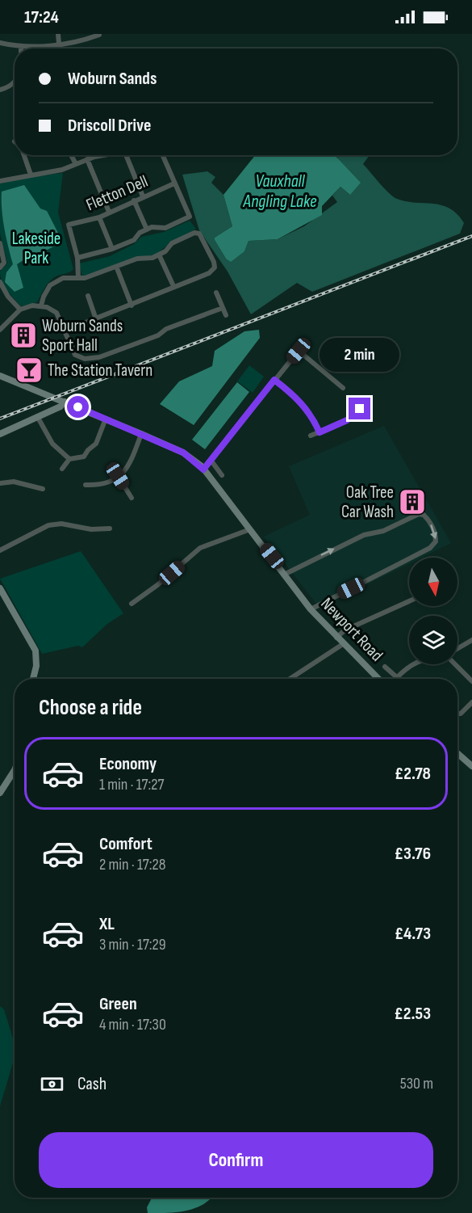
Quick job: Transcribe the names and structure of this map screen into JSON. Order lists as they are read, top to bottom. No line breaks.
{"streets":{"street":["Fletton Dell","Newport Road"]},"water":["Vauxhall Angling Lake"],"parks":["Lakeside Park"],"places":{"building":["Woburn Sands Sport Hall","Oak Tree Car Wash"],"bar":["The Station Tavern"]},"north":"bottom","page":{"status":"17:24","banner":["Woburn Sands","Driscoll Drive"],"bubble":"2 min","heading":"Choose a ride","list":[{"name":"Economy","note":"1 min · 17:27","value":"£2.78"},{"name":"Comfort","note":"2 min · 17:28","value":"£3.76"},{"name":"XL","note":"3 min · 17:29","value":"£4.73"},{"name":"Green","note":"4 min · 17:30","value":"£2.53"}],"pay":["Cash","530 m"],"buttons":"Confirm"}}
